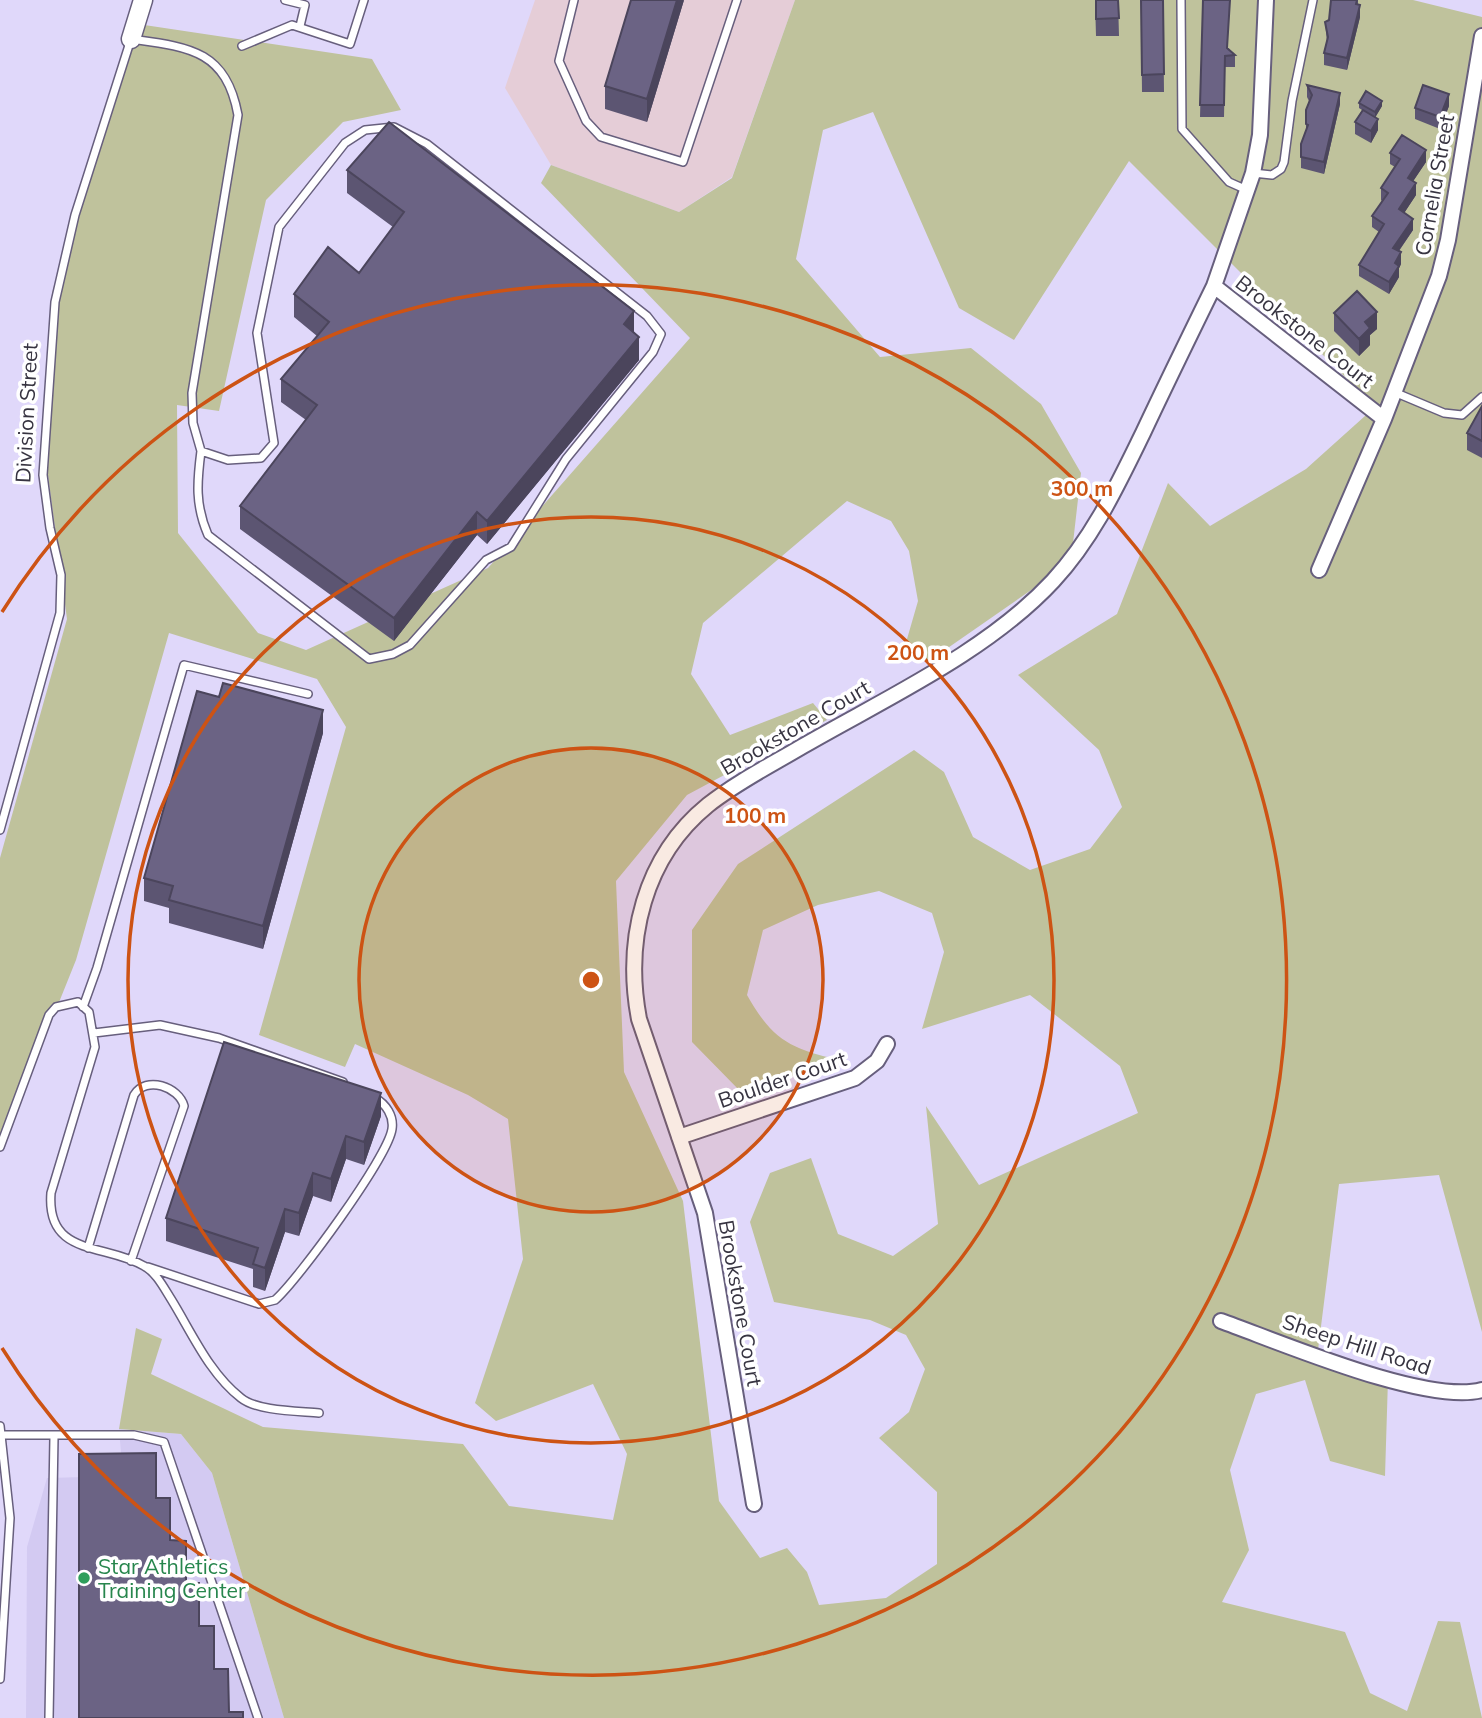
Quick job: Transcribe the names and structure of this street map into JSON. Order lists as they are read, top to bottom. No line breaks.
{"streets":{"street":["Cornelia Street","Brookstone Court","Division Street","Boulder Court","Sheep Hill Road"]},"crossings":[["Cornelia Street","Brookstone Court"],["Brookstone Court","Boulder Court"]],"places":["Star Athletics Training Center"],"rings":["300 m","200 m","100 m"]}
